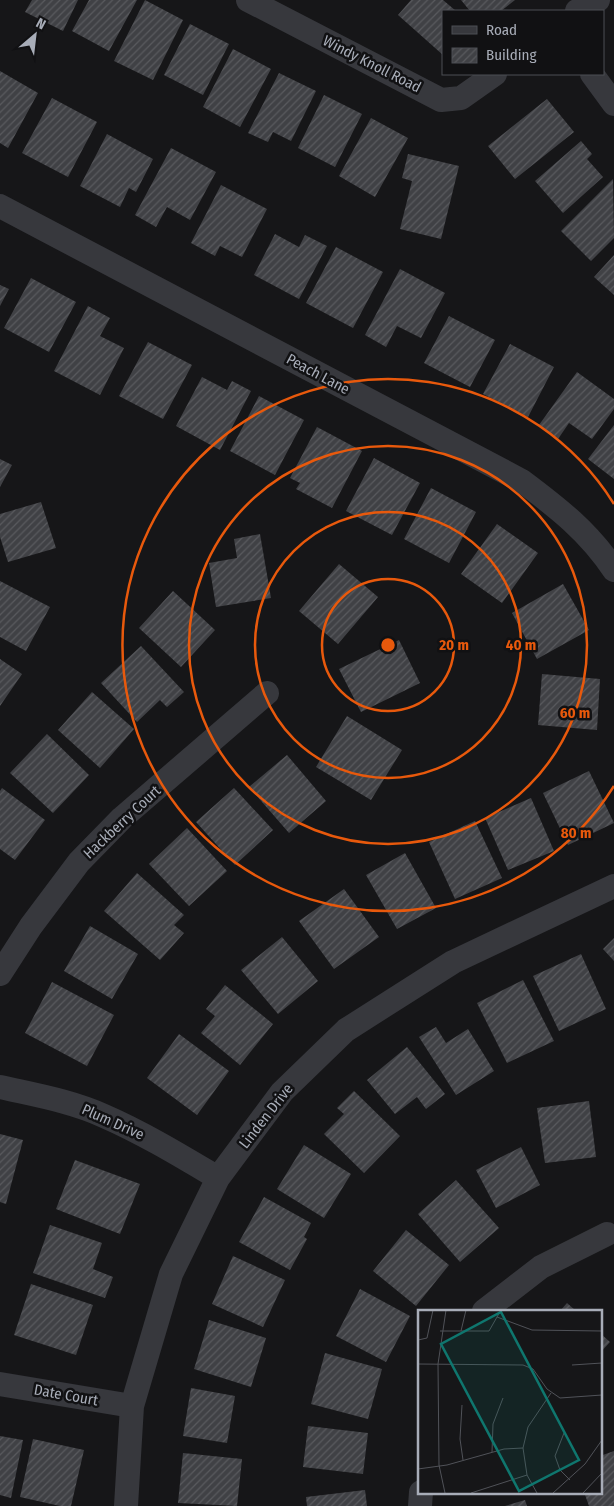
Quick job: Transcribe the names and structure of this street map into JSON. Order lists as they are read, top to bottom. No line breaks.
{"streets":{"street":["Windy Knoll Road","Peach Lane","Hackberry Court","Linden Drive","Plum Drive","Date Court"]},"crossings":[["Linden Drive","Plum Drive"],["Linden Drive","Date Court"]],"legend":["Road","Building"],"north":"top right","rings":["20 m","40 m","60 m","80 m"]}
